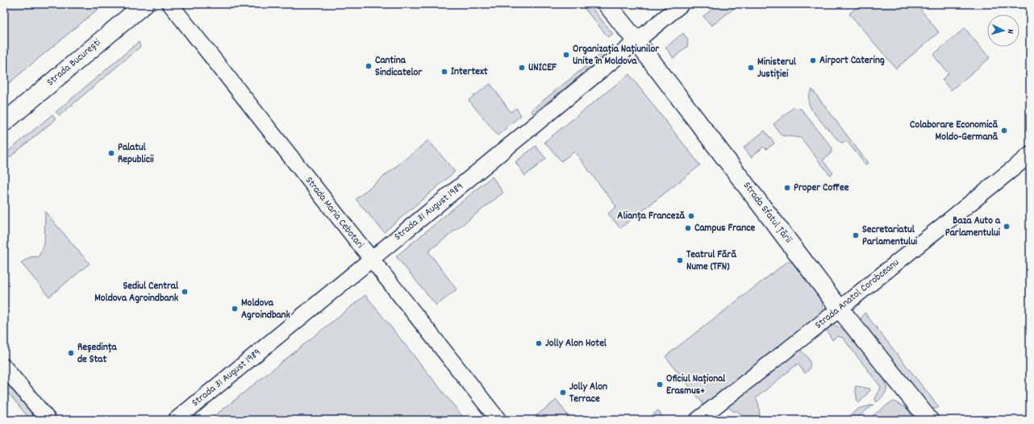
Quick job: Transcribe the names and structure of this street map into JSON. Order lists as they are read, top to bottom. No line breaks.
{"streets":{"main road":["Strada București","Strada Sfatul Țării"],"street":["Strada 31 August 1989","Strada Maria Cebotari","Strada Anatol Corobceanu"]},"crossings":[["Strada 31 August 1989","Strada Maria Cebotari"],["Strada 31 August 1989","Strada Sfatul Țării"],["Strada Sfatul Țării","Strada Anatol Corobceanu"]],"places":["Organizația Națiunilor Unite în Moldova","Airport Catering","Cantina Sindicatelor","UNICEF","Ministerul Justiției","Intertext","Colaborare Economică Moldo-Germană","Palatul Republicii","Proper Coffee","Alianța Franceză","Baza Auto a Parlamentului","Campus France","Secretariatul Parlamentului","Teatrul Fără Nume (TFN)","Sediul Central Moldova Agroindbank","Moldova Agroindbank","Jolly Alon Hotel","Reședința de Stat","Oficiul Național Erasmus+","Jolly Alon Terrace"],"north":"right"}
